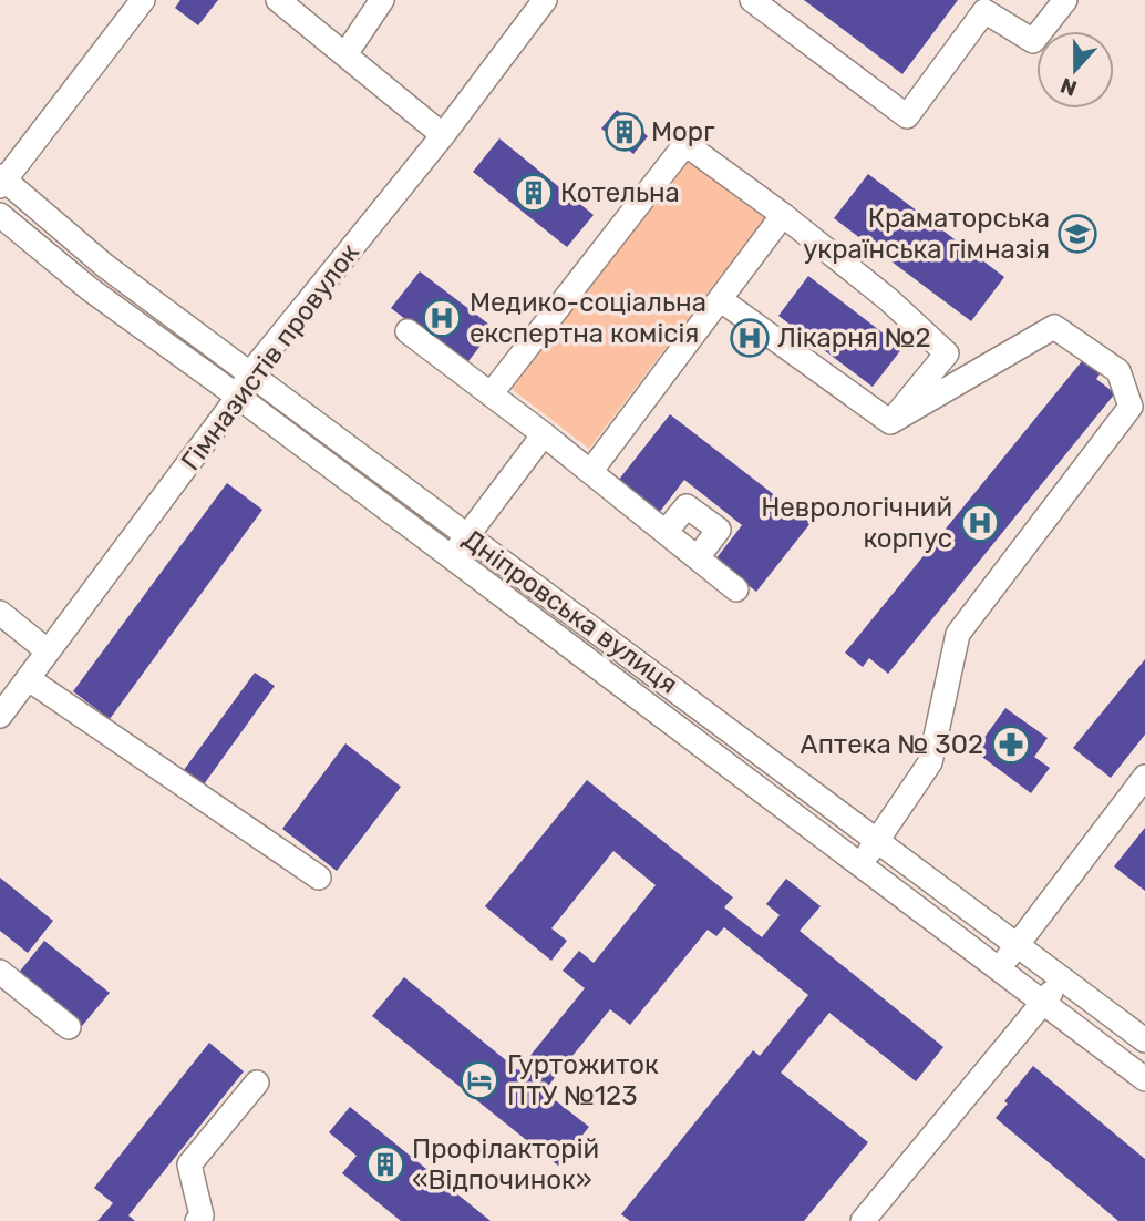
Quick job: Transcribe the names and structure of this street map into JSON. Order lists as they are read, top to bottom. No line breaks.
{"streets":{"street":["Гімназистів провулок","Дніпровська вулиця"]},"crossings":[["Гімназистів провулок","Дніпровська вулиця"]],"places":{"building":["Морг","Котельна","Профілакторій «Відпочинок»"],"school or university":["Краматорська українська гімназія"],"hospital":["Медико-соціальна експертна комісія","Лікарня №2","Неврологічний корпус"],"pharmacy":["Аптека № 302"],"hotel":["Гуртожиток ПТУ №123"]},"north":"bottom"}
